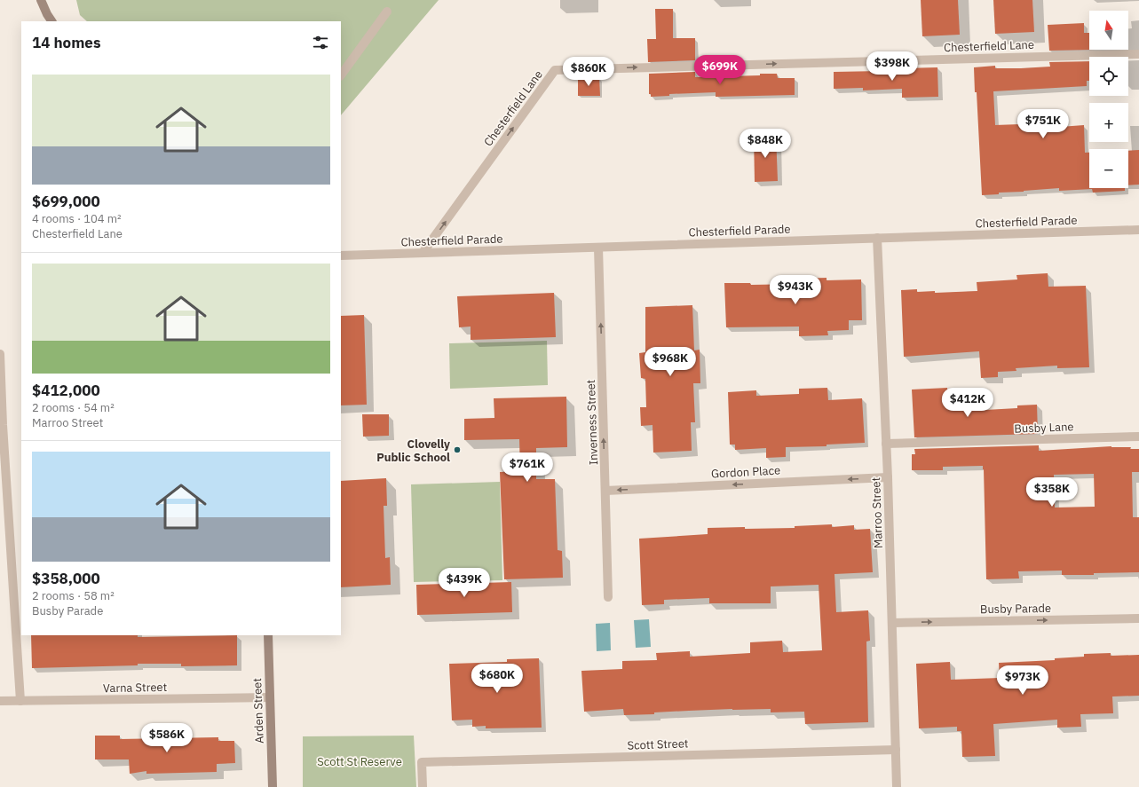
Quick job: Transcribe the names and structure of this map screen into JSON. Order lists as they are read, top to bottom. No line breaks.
{"streets":{"main road":["Arden Street"],"street":["Chesterfield Lane","Chesterfield Parade","Inverness Street","Busby Lane","Gordon Place","Marroo Street","Busby Parade","Varna Street","Scott Street"]},"crossings":[["Chesterfield Lane","Chesterfield Parade"],["Chesterfield Parade","Inverness Street"],["Chesterfield Parade","Marroo Street"],["Inverness Street","Gordon Place"],["Busby Lane","Marroo Street"],["Gordon Place","Marroo Street"],["Marroo Street","Busby Parade"],["Marroo Street","Scott Street"],["Varna Street","Arden Street"]],"one_way":["Chesterfield Lane","Inverness Street","Gordon Place","Busby Parade"],"parks":["Scott St Reserve"],"places":["Clovelly Public School"],"north":"top","page":{"map_buttons":["+","−"],"heading":"14 homes","price":["$398K","$699K","$860K","$751K","$848K","$943K","$968K","$412K","$761K","$358K","$439K","$680K","$973K","$586K"],"list":[{"name":"$699,000","note":"4 rooms · 104 m² · Chesterfield Lane"},{"name":"$412,000","note":"2 rooms · 54 m² · Marroo Street"},{"name":"$358,000","note":"2 rooms · 58 m² · Busby Parade"}]}}
